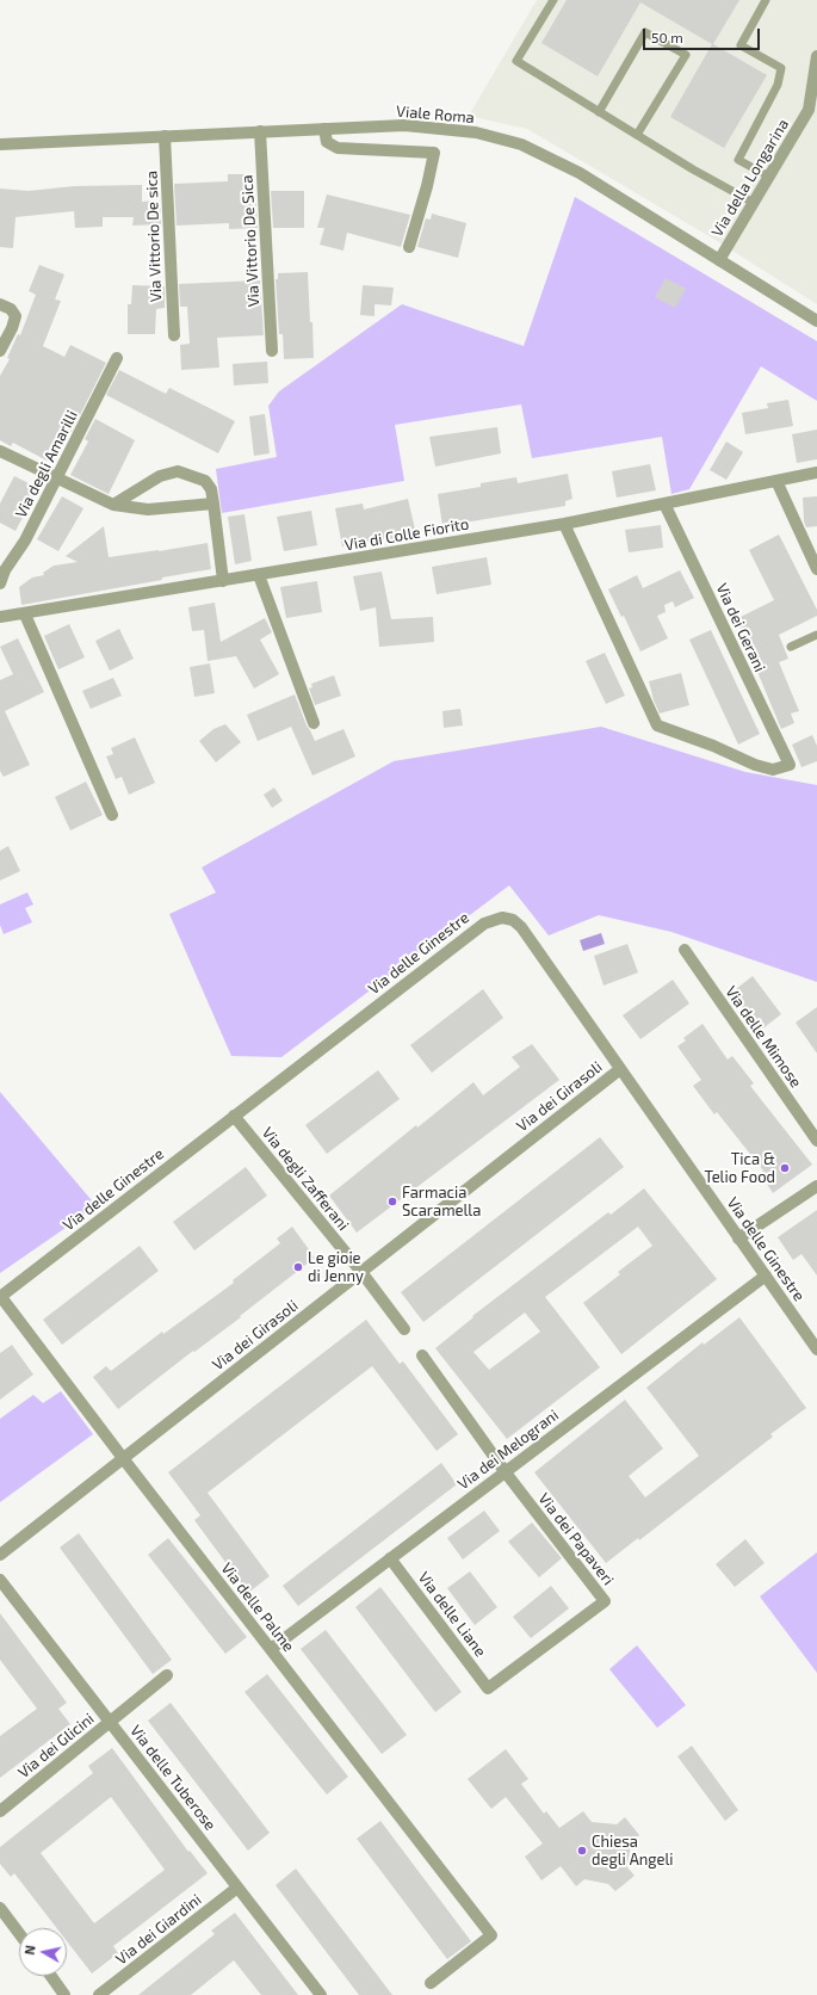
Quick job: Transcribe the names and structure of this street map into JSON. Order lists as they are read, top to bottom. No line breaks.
{"streets":{"street":["Viale Roma","Via della Longarina","Via Vittorio De sica","Via Vittorio De Sica","Via degli Amarilli","Via di Colle Fiorito","Via dei Gerani","Via delle Ginestre","Via delle Mimose","Via dei Girasoli","Via degli Zafferani","Via dei Melograni","Via dei Papaveri","Via delle Palme","Via delle Liane","Via dei Glicini","Via delle Tuberose","Via dei Giardini"]},"crossings":[["Viale Roma","Via della Longarina"],["Viale Roma","Via Vittorio De sica"],["Viale Roma","Via Vittorio De Sica"],["Via di Colle Fiorito","Via dei Gerani"],["Via delle Ginestre","Via dei Girasoli"],["Via delle Ginestre","Via degli Zafferani"],["Via delle Ginestre","Via dei Melograni"],["Via delle Ginestre","Via delle Palme"],["Via dei Girasoli","Via degli Zafferani"],["Via dei Girasoli","Via delle Palme"],["Via dei Melograni","Via dei Papaveri"],["Via dei Melograni","Via delle Palme"],["Via dei Melograni","Via delle Liane"],["Via dei Papaveri","Via delle Liane"],["Via dei Glicini","Via delle Tuberose"],["Via delle Tuberose","Via dei Giardini"]],"places":["Tica & Telio Food","Farmacia Scaramella","Le gioie di Jenny","Chiesa degli Angeli"],"scale_bar":"50 m","north":"left"}
